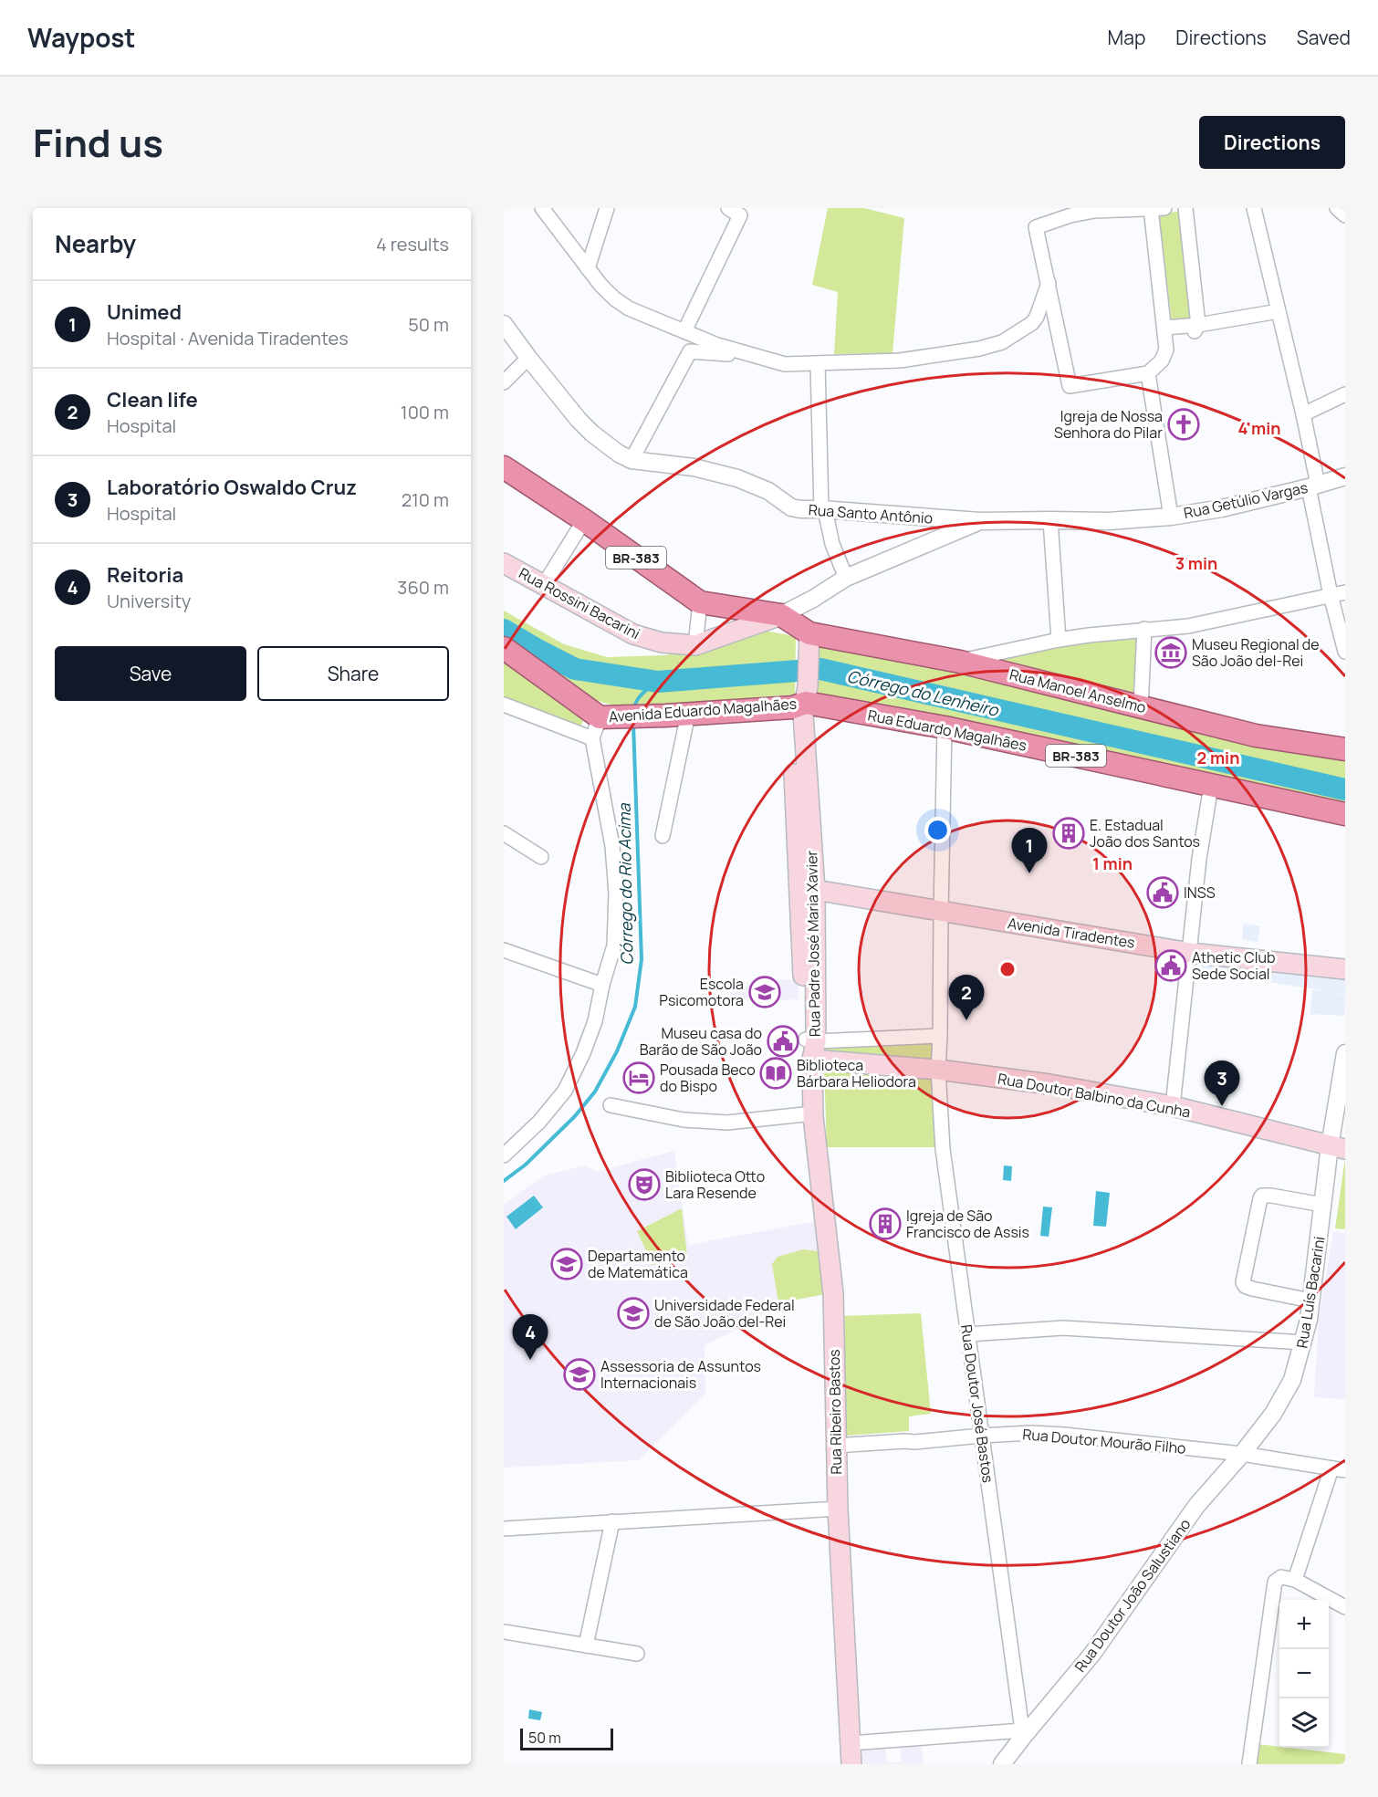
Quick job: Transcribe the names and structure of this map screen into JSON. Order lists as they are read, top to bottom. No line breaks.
{"streets":{"highway":["BR-383","Rua Manoel Anselmo","Avenida Eduardo Magalhães","Rua Eduardo Magalhães"],"main road":["Rua Rossini Bacarini","Avenida Tiradentes","Rua Padre José Maria Xavier","Rua Doutor Balbino da Cunha","Rua Ribeiro Bastos"],"street":["Rua Getúlio Vargas","Rua Santo Antônio","Rua Luís Bacarini","Rua Doutor José Bastos","Rua Doutor Mourão Filho","Rua Doutor João Salustiano"]},"crossings":[["Rua Getúlio Vargas","Rua Santo Antônio"],["BR-383","Rua Rossini Bacarini"],["BR-383","Rua Manoel Anselmo"],["BR-383","Rua Padre José Maria Xavier"],["Rua Manoel Anselmo","Rua Padre José Maria Xavier"],["Avenida Eduardo Magalhães","Rua Eduardo Magalhães"],["Avenida Eduardo Magalhães","Rua Padre José Maria Xavier"],["Rua Eduardo Magalhães","Rua Padre José Maria Xavier"],["Rua Eduardo Magalhães","Rua Doutor José Bastos"],["Avenida Tiradentes","Rua Padre José Maria Xavier"],["Avenida Tiradentes","Rua Doutor José Bastos"],["Rua Padre José Maria Xavier","Rua Doutor Balbino da Cunha"],["Rua Padre José Maria Xavier","Rua Ribeiro Bastos"],["Rua Doutor Balbino da Cunha","Rua Luís Bacarini"],["Rua Doutor Balbino da Cunha","Rua Doutor José Bastos"],["Rua Doutor Balbino da Cunha","Rua Ribeiro Bastos"],["Rua Luís Bacarini","Rua Doutor Mourão Filho"],["Rua Luís Bacarini","Rua Doutor João Salustiano"],["Rua Doutor José Bastos","Rua Doutor Mourão Filho"],["Rua Doutor José Bastos","Rua Doutor João Salustiano"],["Rua Ribeiro Bastos","Rua Doutor Mourão Filho"],["Rua Doutor Mourão Filho","Rua Doutor João Salustiano"]],"water":["Córrego do Lenheiro","Córrego do Rio Acima"],"places":{"church":["Igreja de Nossa Senhora do Pilar"],"museum":["Museu Regional de São João del-Rei"],"building":["E. Estadual João dos Santos","Igreja de São Francisco de Assis"],"public building":["INSS","Athetic Club Sede Social","Museu casa do Barão de São João"],"school or university":["Escola Psicomotora","Departamento de Matemática","Universidade Federal de São João del-Rei","Assessoria de Assuntos Internacionais"],"library":["Biblioteca Bárbara Heliodora"],"hotel":["Pousada Beco do Bispo"],"theatre":["Biblioteca Otto Lara Resende"]},"scale_bar":"50 m","page":{"header":"Waypost","nav":["Map","Directions","Saved"],"title":"Find us","buttons":["Directions",["Save","Share"]],"heading":["Nearby","4 results"],"list":[{"mark":"1","name":"Unimed","note":"Hospital · Avenida Tiradentes","value":"50 m"},{"mark":"2","name":"Clean life","note":"Hospital","value":"100 m"},{"mark":"3","name":"Laboratório Oswaldo Cruz","note":"Hospital","value":"210 m"},{"mark":"4","name":"Reitoria","note":"University","value":"360 m"}],"pins":["1","2","3","4"],"map_buttons":["+","−"],"scale":"50 m"},"rings":["4 min","3 min","2 min","1 min"]}
